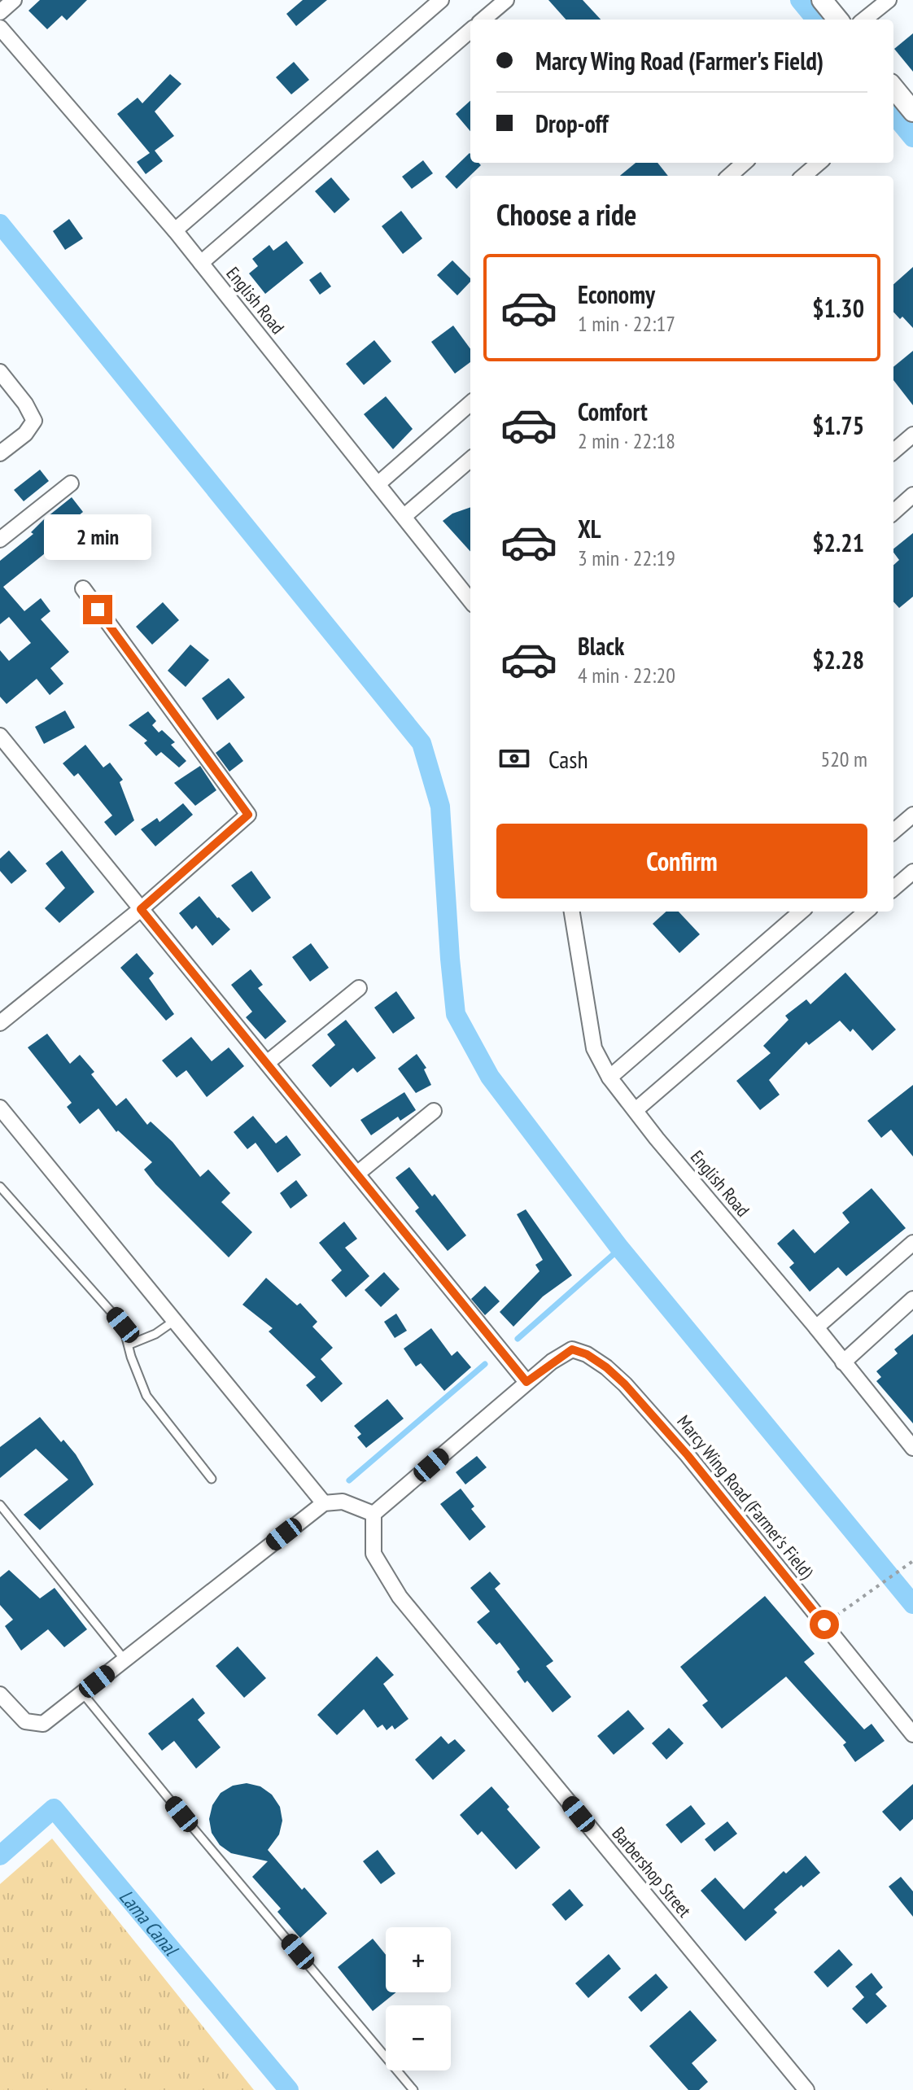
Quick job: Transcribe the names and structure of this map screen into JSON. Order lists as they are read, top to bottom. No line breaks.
{"streets":{"street":["English Road","Marcy Wing Road (Farmer's Field)","Barbershop Street"]},"water":["Lama Canal"],"page":{"banner":["Marcy Wing Road (Farmer's Field)","Drop-off"],"heading":"Choose a ride","list":[{"name":"Economy","note":"1 min · 22:17","value":"$1.30"},{"name":"Comfort","note":"2 min · 22:18","value":"$1.75"},{"name":"XL","note":"3 min · 22:19","value":"$2.21"},{"name":"Black","note":"4 min · 22:20","value":"$2.28"}],"bubble":"2 min","pay":["Cash","520 m"],"buttons":"Confirm","map_buttons":["+","−"]}}
